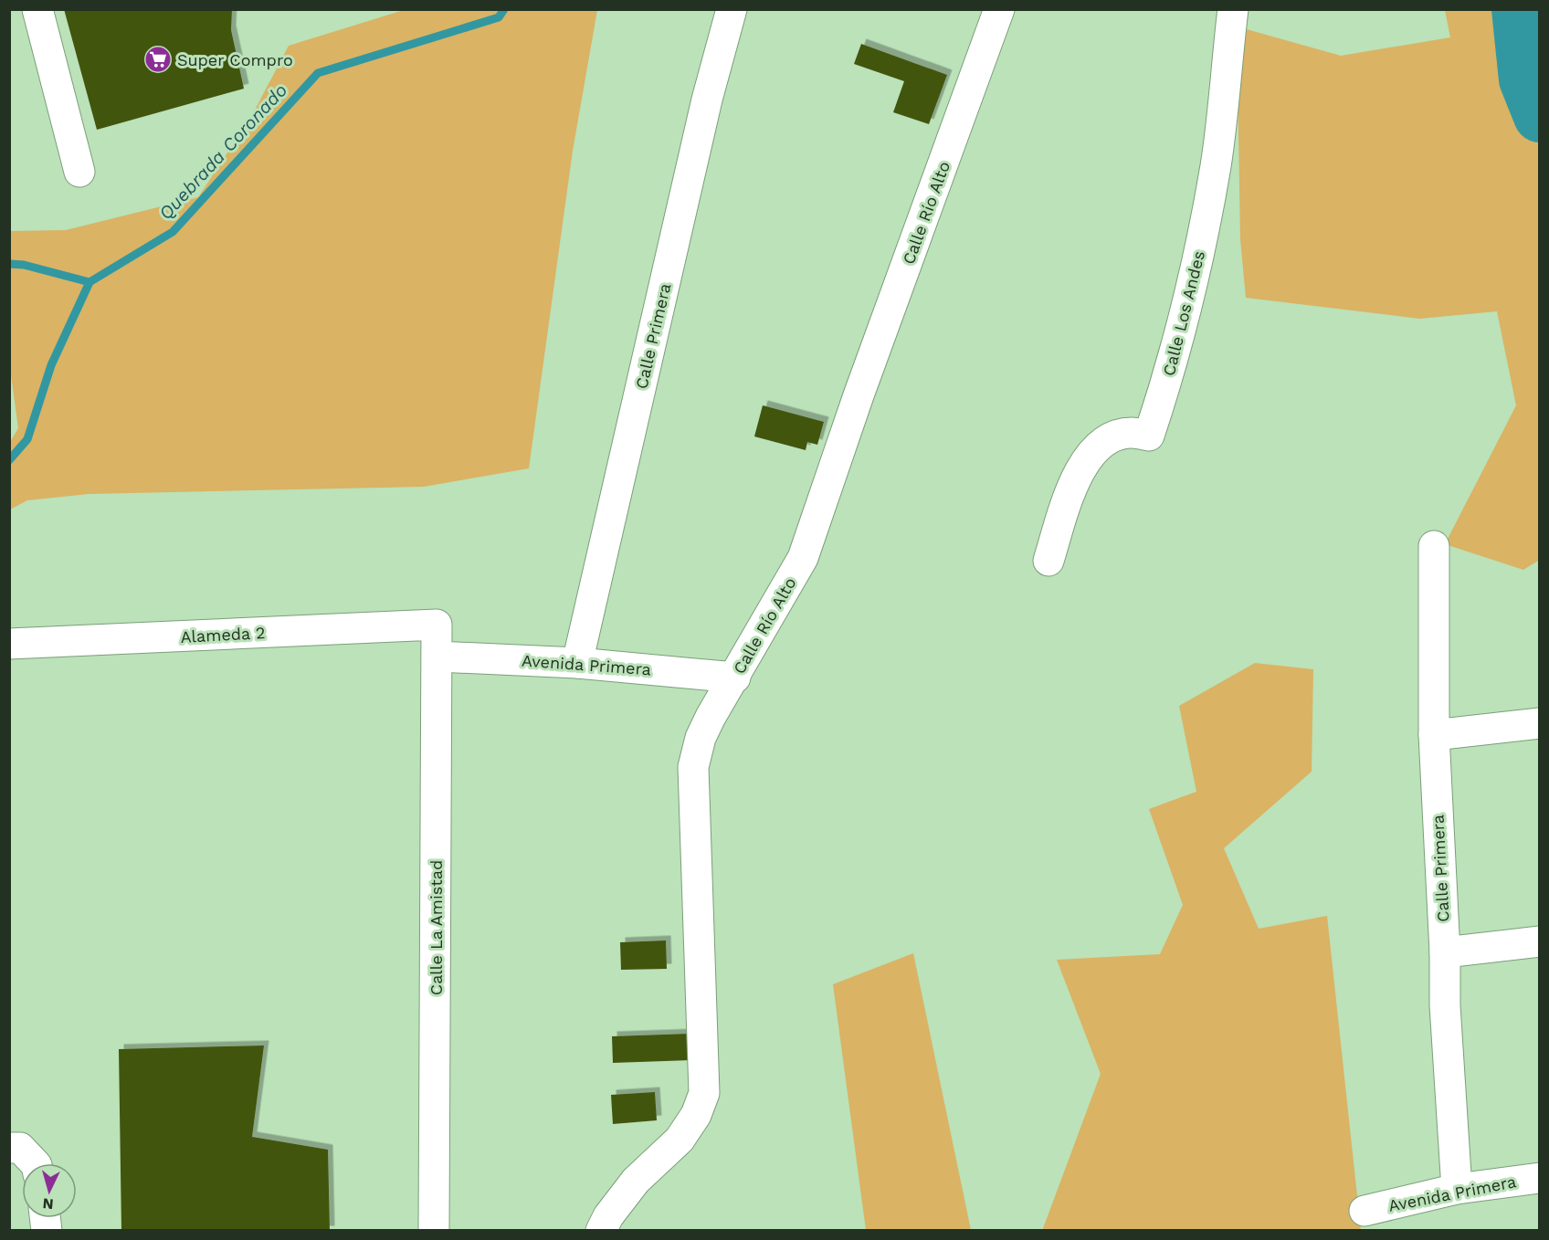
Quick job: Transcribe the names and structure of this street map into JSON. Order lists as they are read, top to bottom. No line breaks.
{"streets":{"street":["Calle Río Alto","Calle Los Andes","Calle Primera","Alameda 2","Avenida Primera","Calle La Amistad"]},"crossings":[["Calle Río Alto","Avenida Primera"],["Calle Primera","Avenida Primera"],["Alameda 2","Calle La Amistad"],["Avenida Primera","Calle La Amistad"]],"water":["Quebrada Coronado"],"places":{"supermarket":["Super Compro"]},"north":"bottom"}
